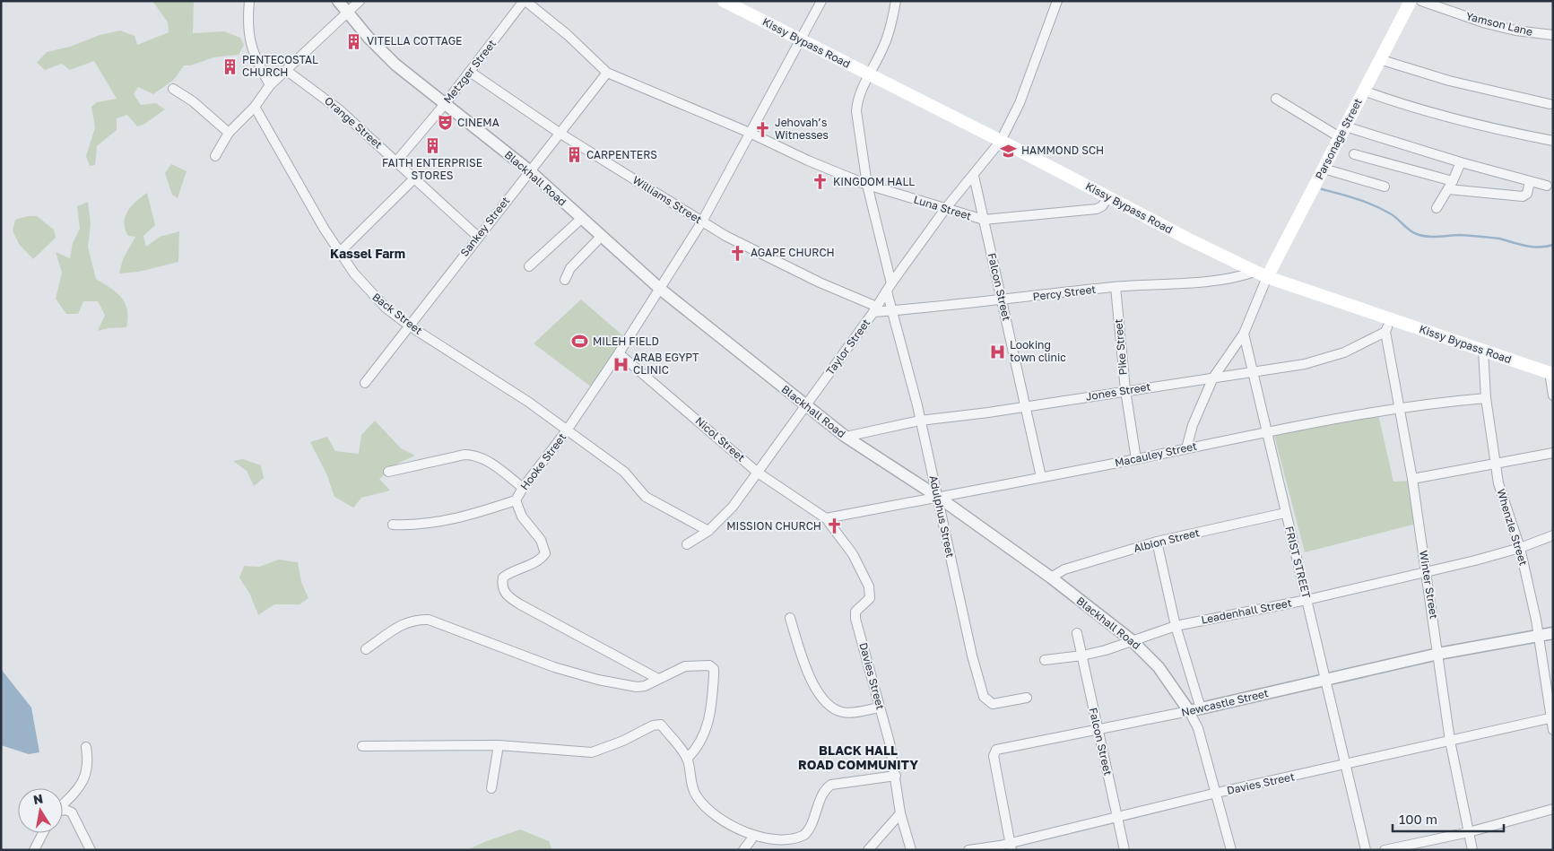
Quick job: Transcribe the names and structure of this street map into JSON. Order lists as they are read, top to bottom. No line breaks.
{"streets":{"main road":["Kissy Bypass Road","Parsonage Street"],"street":["Yamson Lane","Metzger Street","Orange Street","Blackhall Road","Williams Street","Luna Street","Sankey Street","Falcon Street","Percy Street","Back Street","Taylor Street","Pike Street","Jones Street","Nicol Street","Macauley Street","Hooke Street","Adulphus Street","Whenzle Street","Albion Street","FRIST STREET","Winter Street","Leadenhall Street","Davies Street","Newcastle Street"]},"crossings":[["Kissy Bypass Road","Parsonage Street"],["Kissy Bypass Road","Luna Street"],["Kissy Bypass Road","Percy Street"],["Kissy Bypass Road","Taylor Street"],["Kissy Bypass Road","Hooke Street"],["Kissy Bypass Road","Adulphus Street"],["Kissy Bypass Road","Whenzle Street"],["Metzger Street","Orange Street"],["Metzger Street","Blackhall Road"],["Metzger Street","Williams Street"],["Orange Street","Sankey Street"],["Blackhall Road","Sankey Street"],["Blackhall Road","Taylor Street"],["Blackhall Road","Jones Street"],["Blackhall Road","Macauley Street"],["Blackhall Road","Hooke Street"],["Blackhall Road","Adulphus Street"],["Blackhall Road","Albion Street"],["Blackhall Road","Leadenhall Street"],["Blackhall Road","Davies Street"],["Blackhall Road","Newcastle Street"],["Williams Street","Sankey Street"],["Williams Street","Percy Street"],["Williams Street","Taylor Street"],["Williams Street","Hooke Street"],["Luna Street","Sankey Street"],["Luna Street","Falcon Street"],["Luna Street","Taylor Street"],["Luna Street","Hooke Street"],["Luna Street","Adulphus Street"],["Sankey Street","Back Street"],["Falcon Street","Percy Street"],["Falcon Street","Taylor Street"],["Falcon Street","Jones Street"],["Falcon Street","Macauley Street"],["Falcon Street","Leadenhall Street"],["Falcon Street","Davies Street"],["Falcon Street","Newcastle Street"],["Percy Street","Taylor Street"],["Percy Street","Pike Street"],["Percy Street","Adulphus Street"],["Back Street","Taylor Street"],["Back Street","Hooke Street"],["Taylor Street","Nicol Street"],["Taylor Street","Adulphus Street"],["Pike Street","Jones Street"],["Pike Street","Macauley Street"],["Jones Street","Adulphus Street"],["Jones Street","FRIST STREET"],["Jones Street","Winter Street"],["Nicol Street","Macauley Street"],["Nicol Street","Hooke Street"],["Nicol Street","Davies Street"],["Macauley Street","Adulphus Street"],["Macauley Street","Whenzle Street"],["Macauley Street","FRIST STREET"],["Macauley Street","Winter Street"],["Macauley Street","Davies Street"],["Whenzle Street","Leadenhall Street"],["Whenzle Street","Davies Street"],["Whenzle Street","Newcastle Street"],["Albion Street","FRIST STREET"],["FRIST STREET","Leadenhall Street"],["FRIST STREET","Davies Street"],["FRIST STREET","Newcastle Street"],["Winter Street","Leadenhall Street"],["Winter Street","Davies Street"],["Winter Street","Newcastle Street"],["Davies Street","Newcastle Street"]],"districts":["Kassel Farm","BLACK HALL ROAD COMMUNITY"],"places":{"building":["VITELLA COTTAGE","PENTECOSTAL CHURCH","FAITH ENTERPRISE STORES","CARPENTERS"],"theatre":["CINEMA"],"church":["Jehovah’s Witnesses","KINGDOM HALL","AGAPE CHURCH","MISSION CHURCH"],"school or university":["HAMMOND SCH"],"sports":["MILEH FIELD"],"hospital":["Looking town clinic","ARAB EGYPT CLINIC"]},"scale_bar":"100 m","north":"top"}
